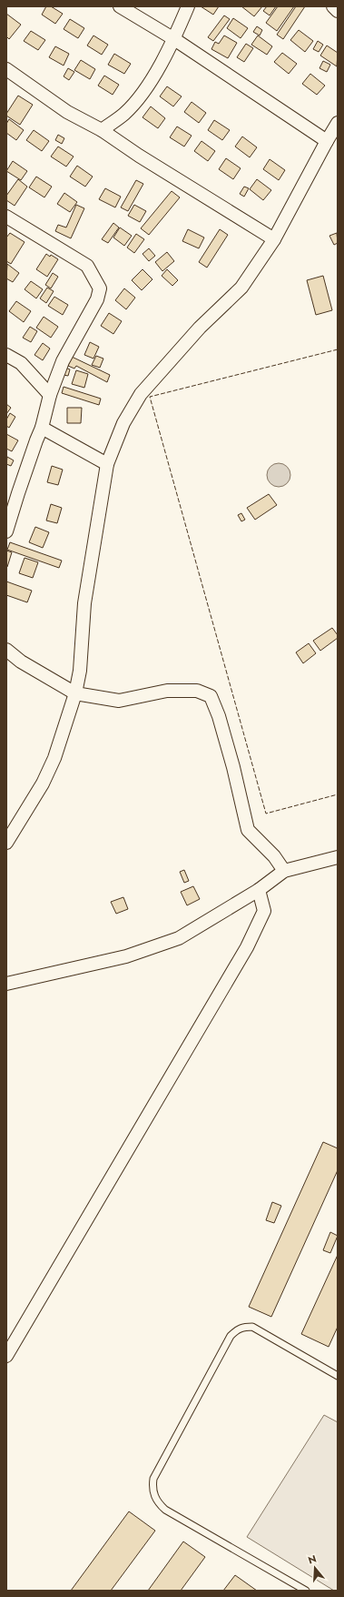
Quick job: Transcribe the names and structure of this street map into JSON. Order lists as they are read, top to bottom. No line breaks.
{"north":"top"}
